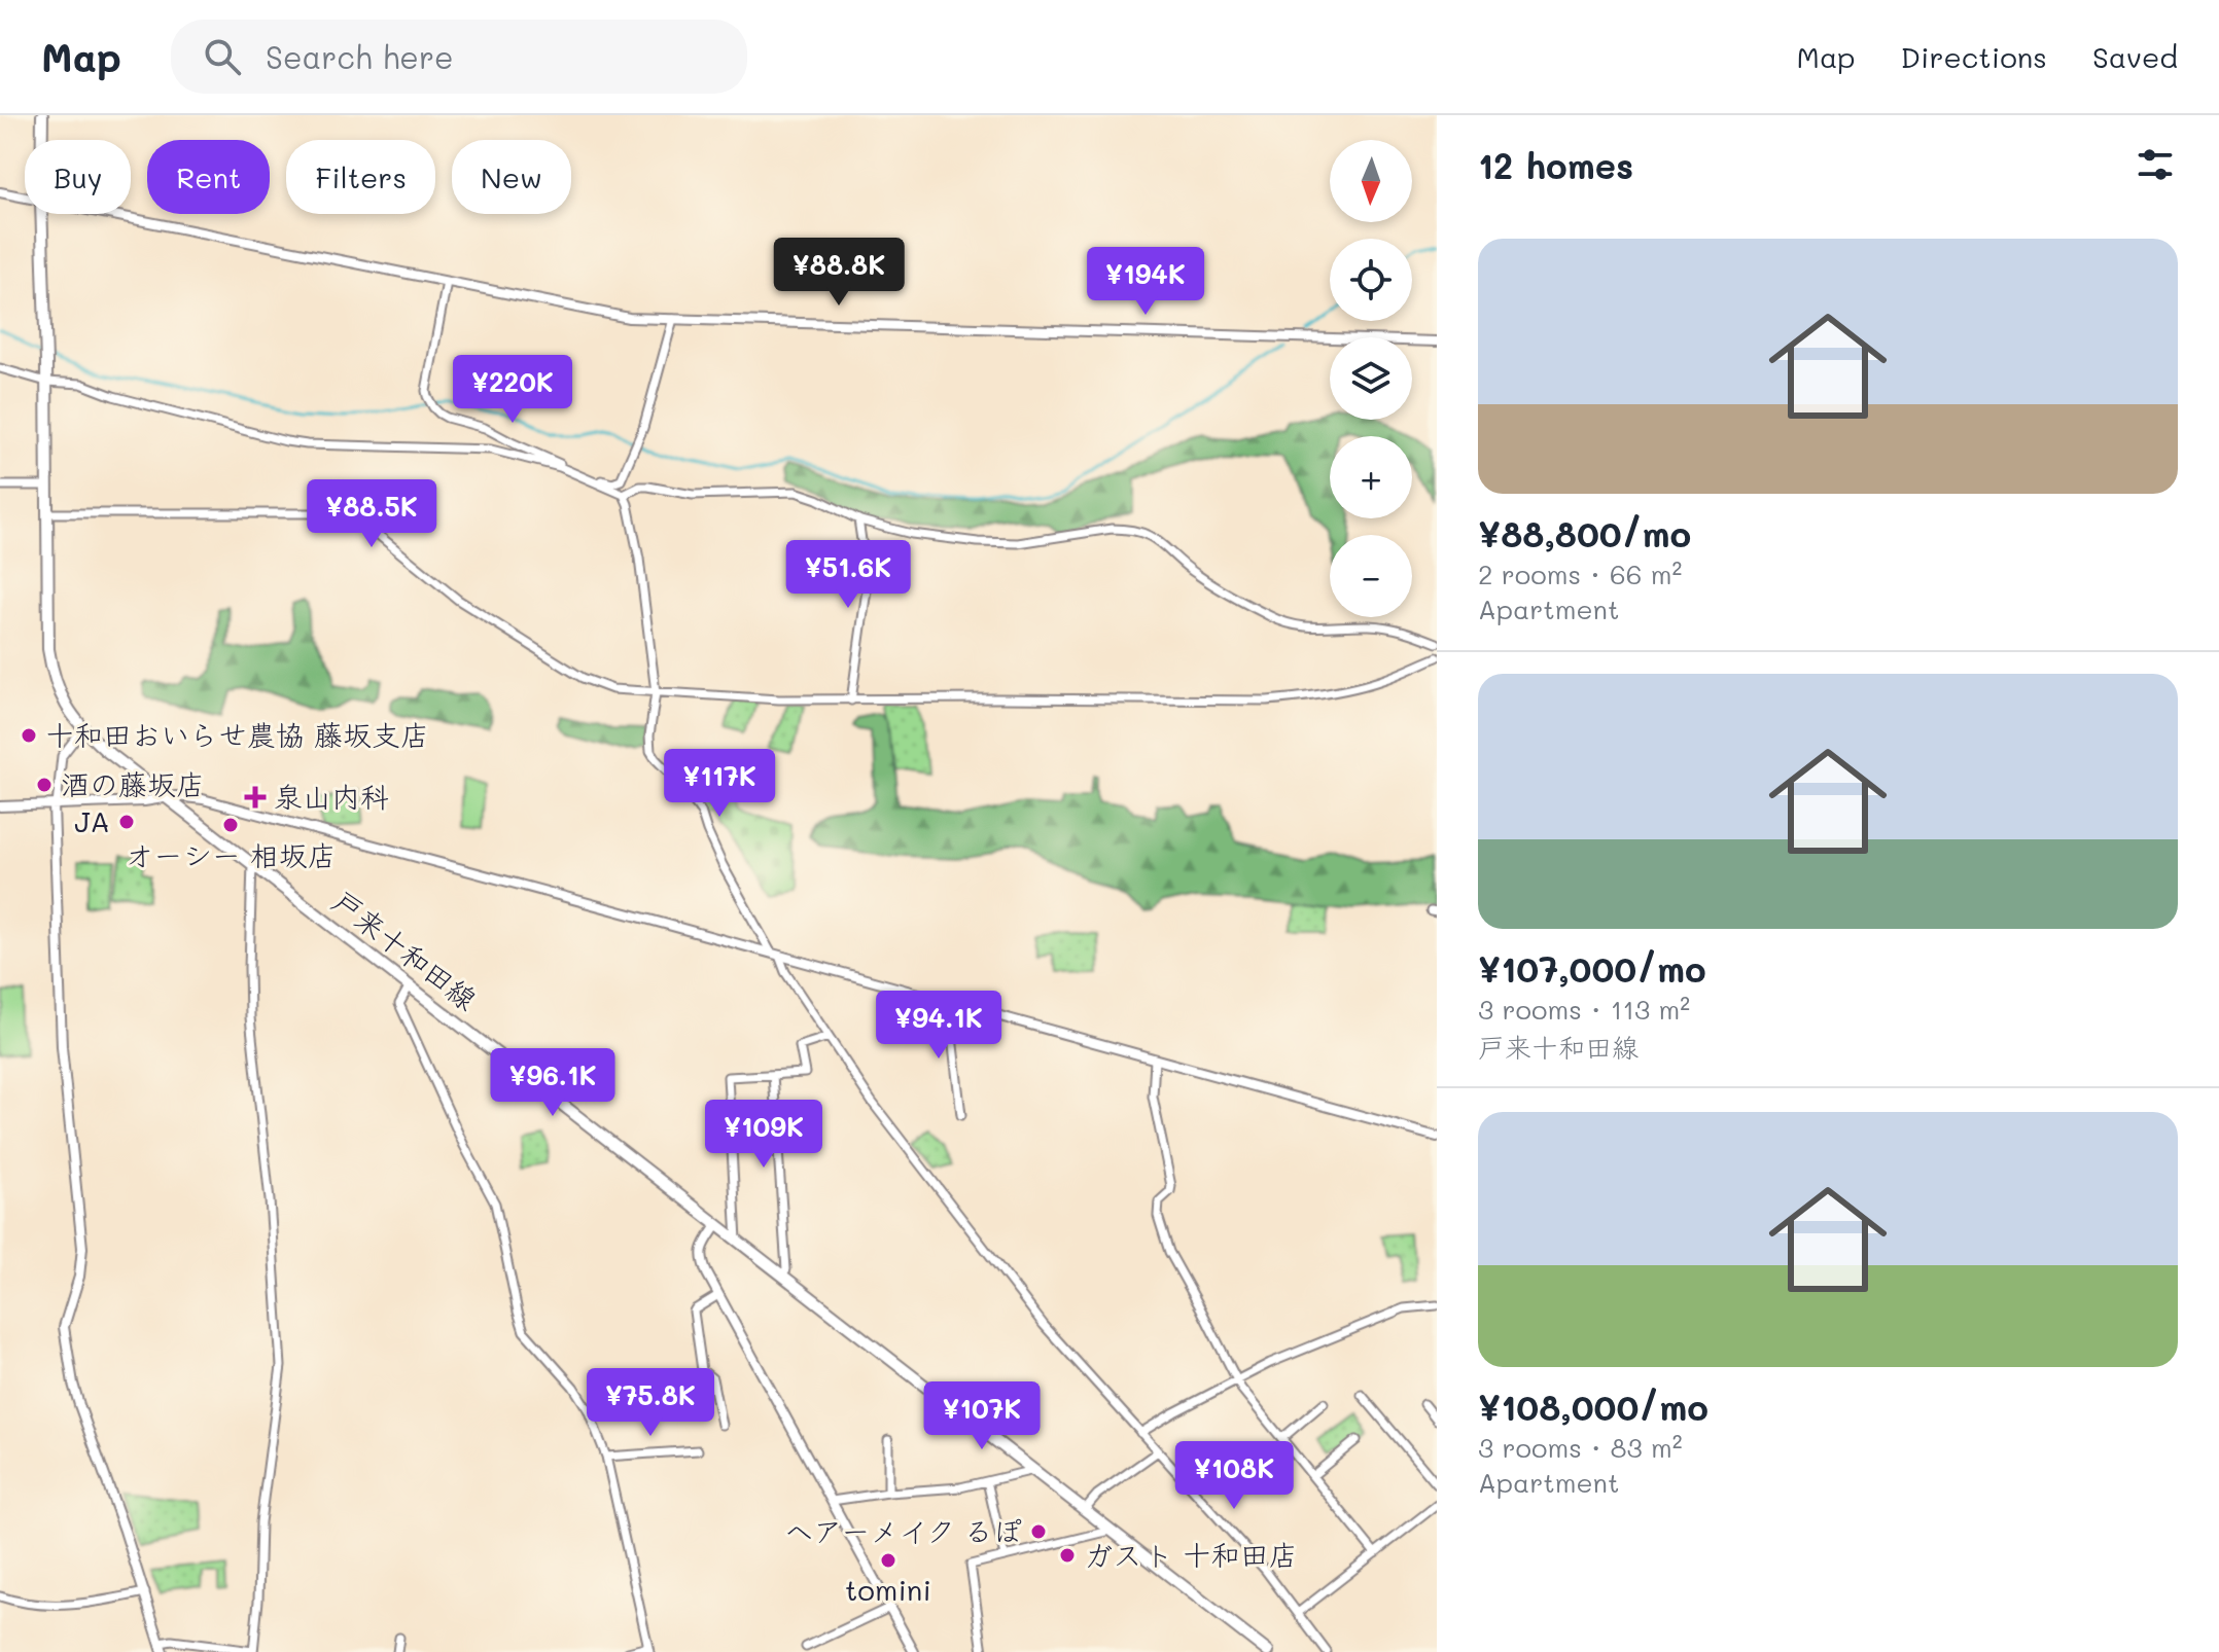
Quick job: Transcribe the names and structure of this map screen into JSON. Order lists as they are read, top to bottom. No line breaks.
{"streets":{"main road":["戸来十和田線"]},"places":{"other":["十和田おいらせ農協 藤坂支店","酒の藤坂店","JA","オーシー 相坂店","ヘアーメイク るぽ","ガスト 十和田店","tomini"],"health":["泉山内科"]},"north":"bottom","page":{"header":"Map","search":"Search here","nav":["Map","Directions","Saved"],"heading":"12 homes","map_buttons":["+","−"],"chip":["Buy","Rent","Filters","New"],"list":[{"name":"¥88,800/mo","note":"2 rooms · 66 m² · Apartment"},{"name":"¥107,000/mo","note":"3 rooms · 113 m² · 戸来十和田線"},{"name":"¥108,000/mo","note":"3 rooms · 83 m² · Apartment"}],"price":["¥88.8K","¥194K","¥220K","¥88.5K","¥51.6K","¥117K","¥94.1K","¥96.1K","¥109K","¥75.8K","¥107K","¥108K"]}}
